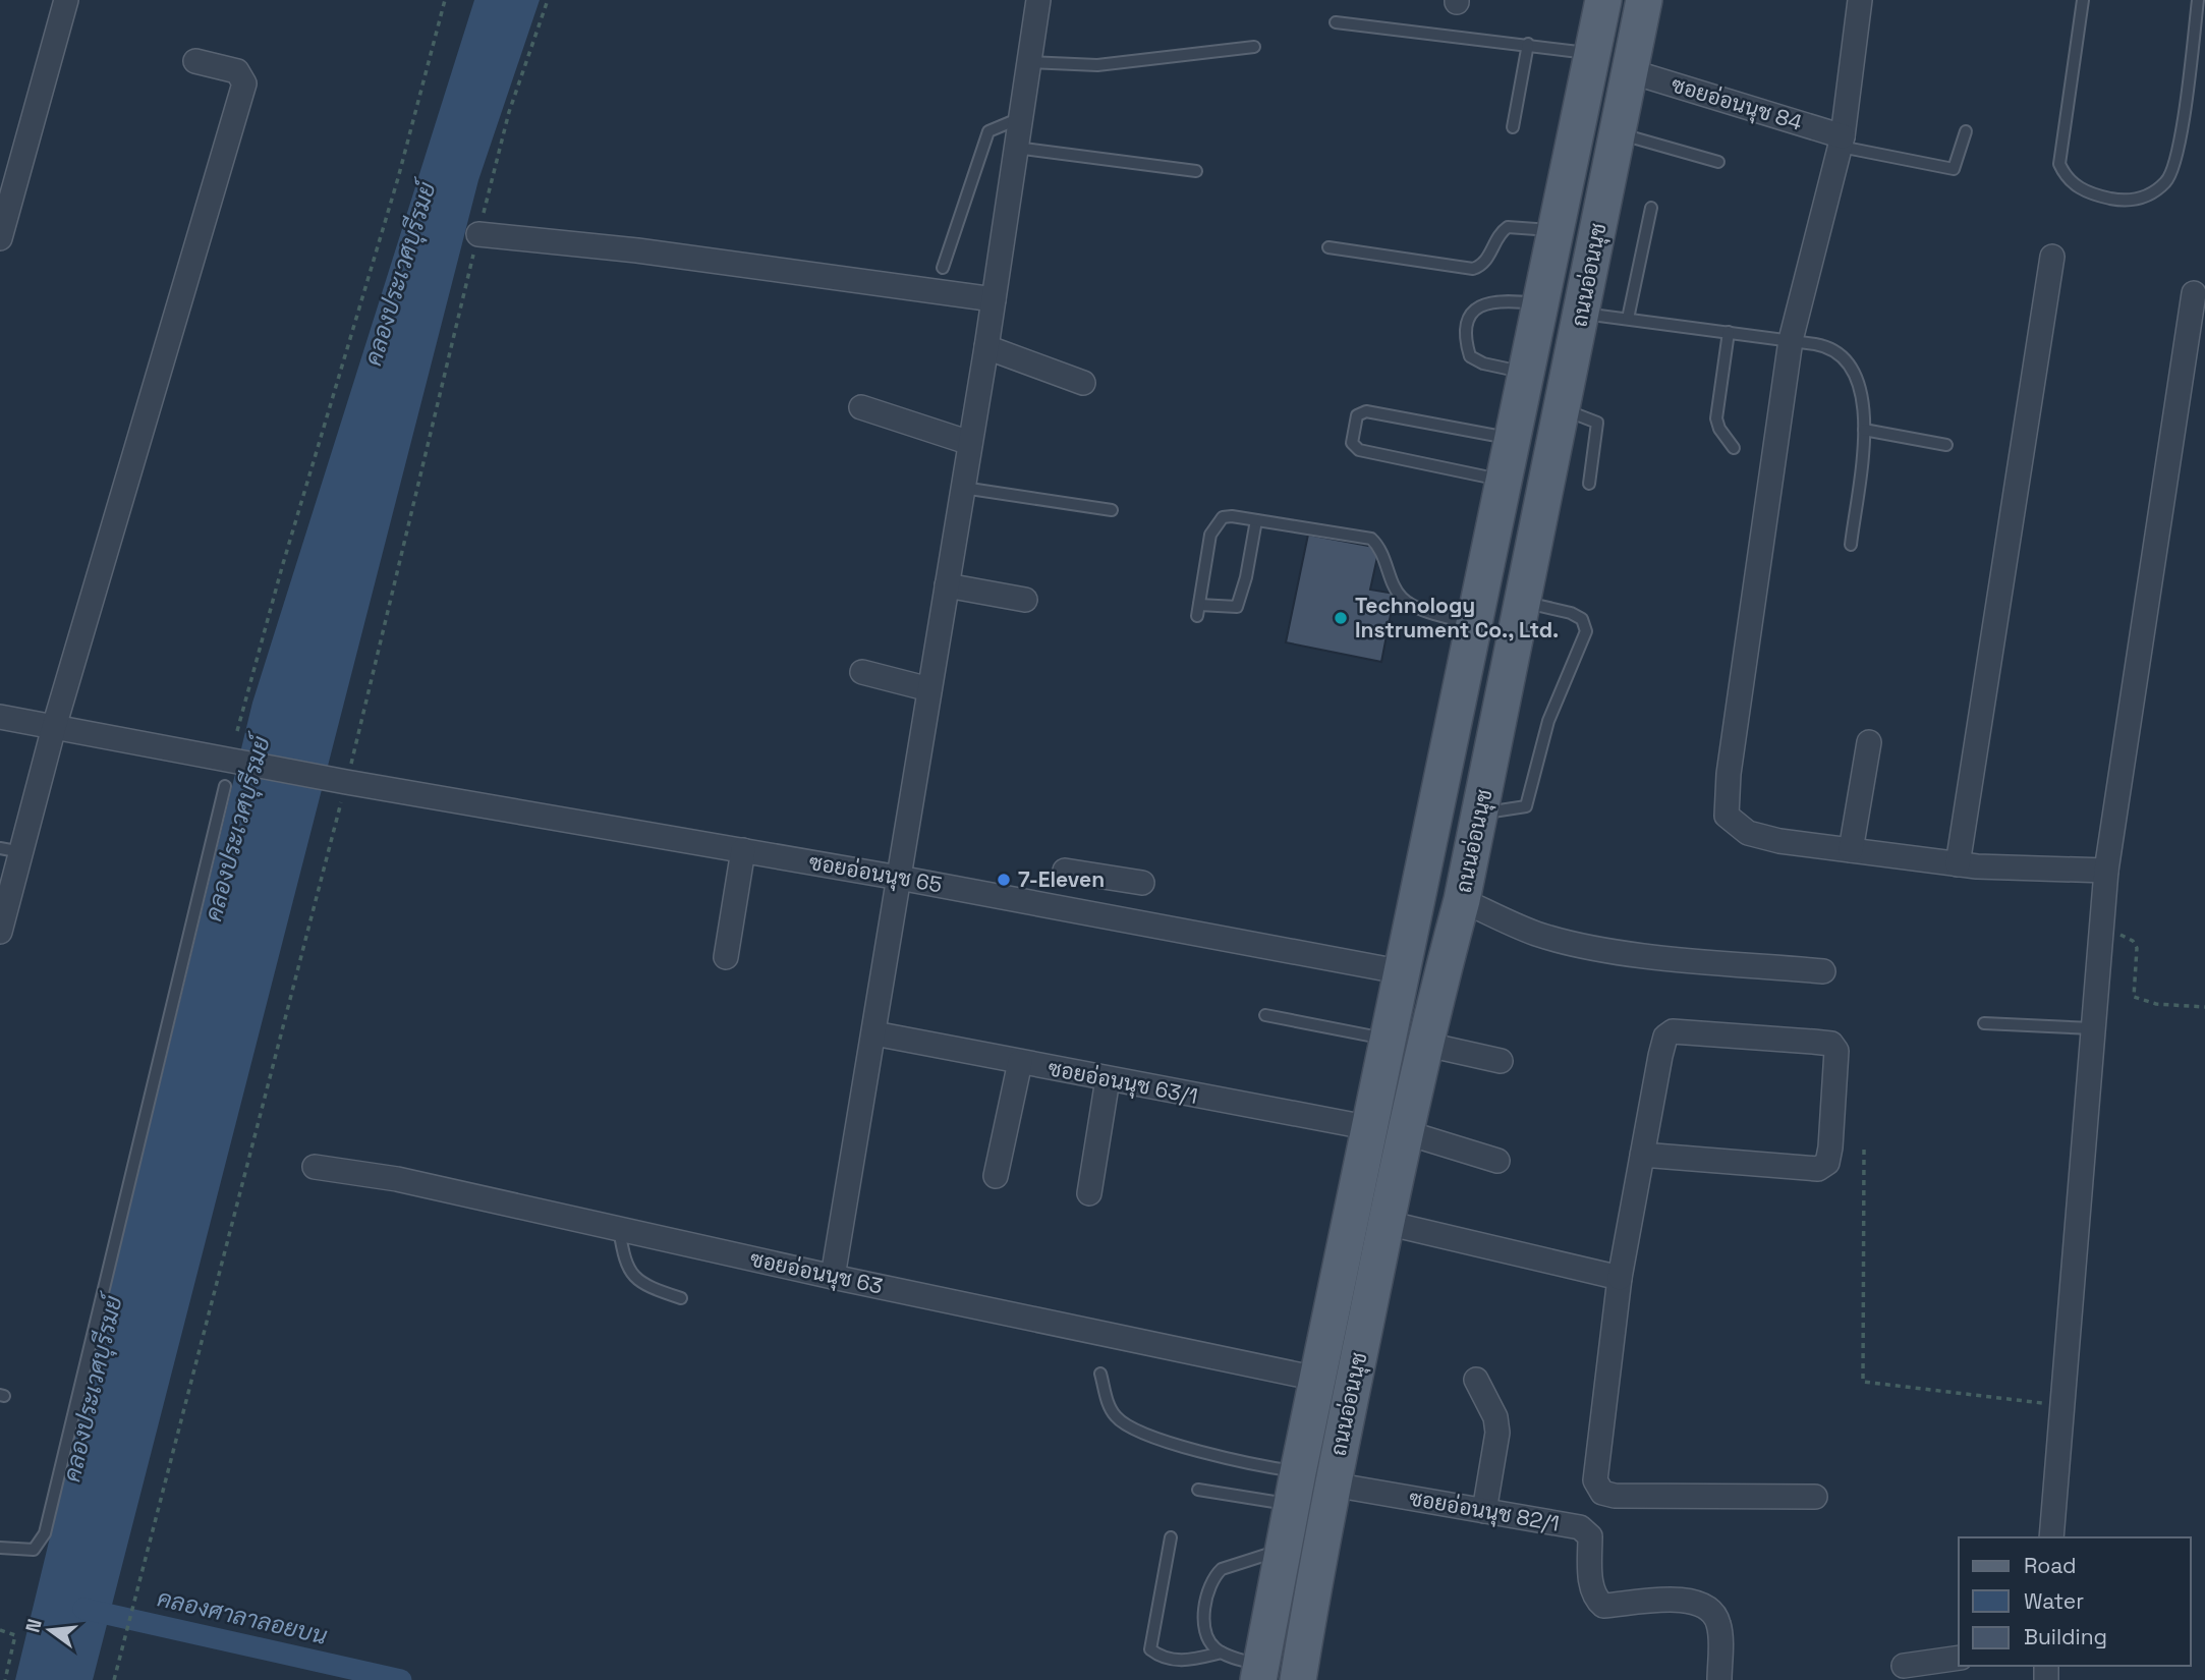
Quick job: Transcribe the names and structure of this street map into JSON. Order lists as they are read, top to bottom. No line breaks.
{"streets":{"main road":["ถนนอ่อนนุช"],"street":["ซอยอ่อนนุช 84","ซอยอ่อนนุช 65","ซอยอ่อนนุช 63/1","ซอยอ่อนนุช 63","ซอยอ่อนนุช 82/1"]},"crossings":[["ซอยอ่อนนุช 84","ถนนอ่อนนุช"],["ถนนอ่อนนุช","ซอยอ่อนนุช 65"],["ถนนอ่อนนุช","ซอยอ่อนนุช 63/1"],["ถนนอ่อนนุช","ซอยอ่อนนุช 63"],["ถนนอ่อนนุช","ซอยอ่อนนุช 82/1"]],"water":["คลองประเวศบุรีรมย์","คลองศาลาลอยบน"],"places":["Technology Instrument Co., Ltd.","7-Eleven"],"legend":["Road","Water","Building"],"north":"left"}
